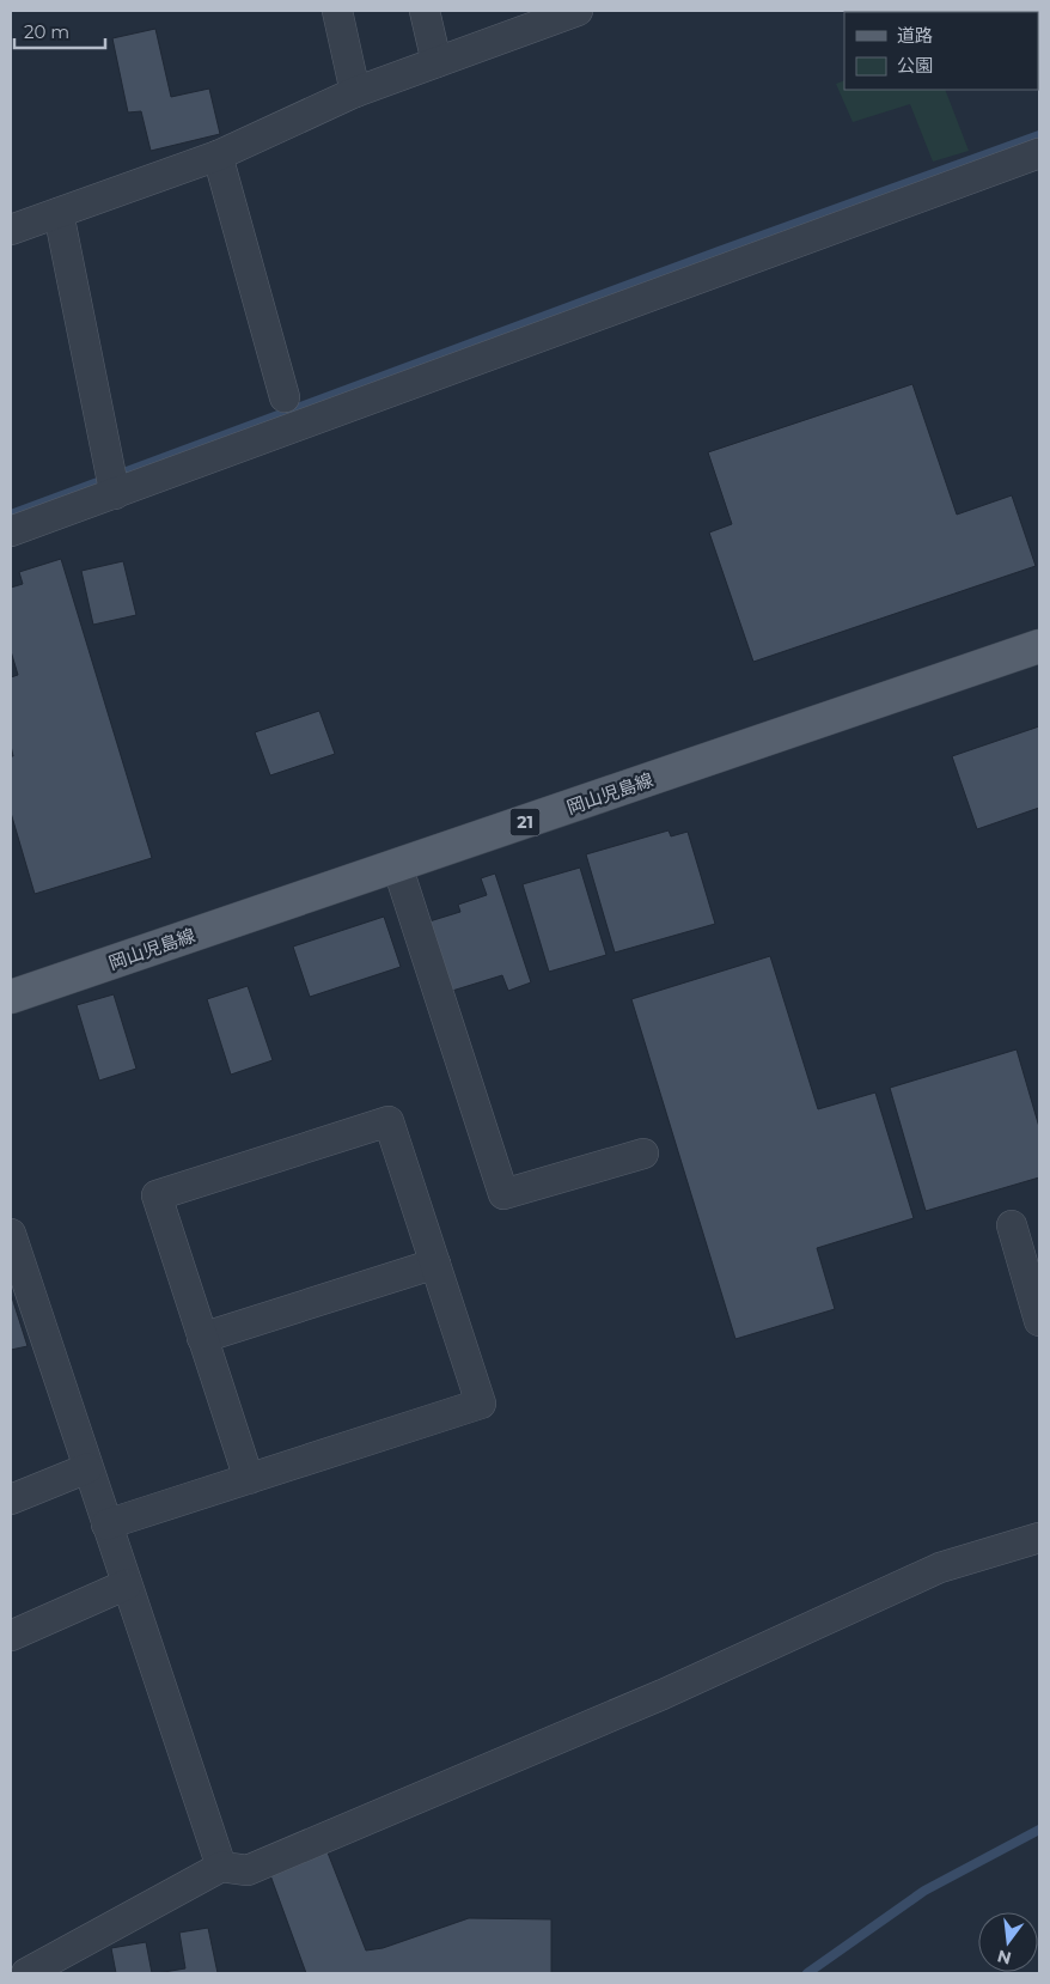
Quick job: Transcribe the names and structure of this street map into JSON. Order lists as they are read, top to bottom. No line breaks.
{"streets":{"main road":["岡山児島線","21"]},"legend":["道路","公園"],"scale_bar":"20 m","north":"bottom"}
